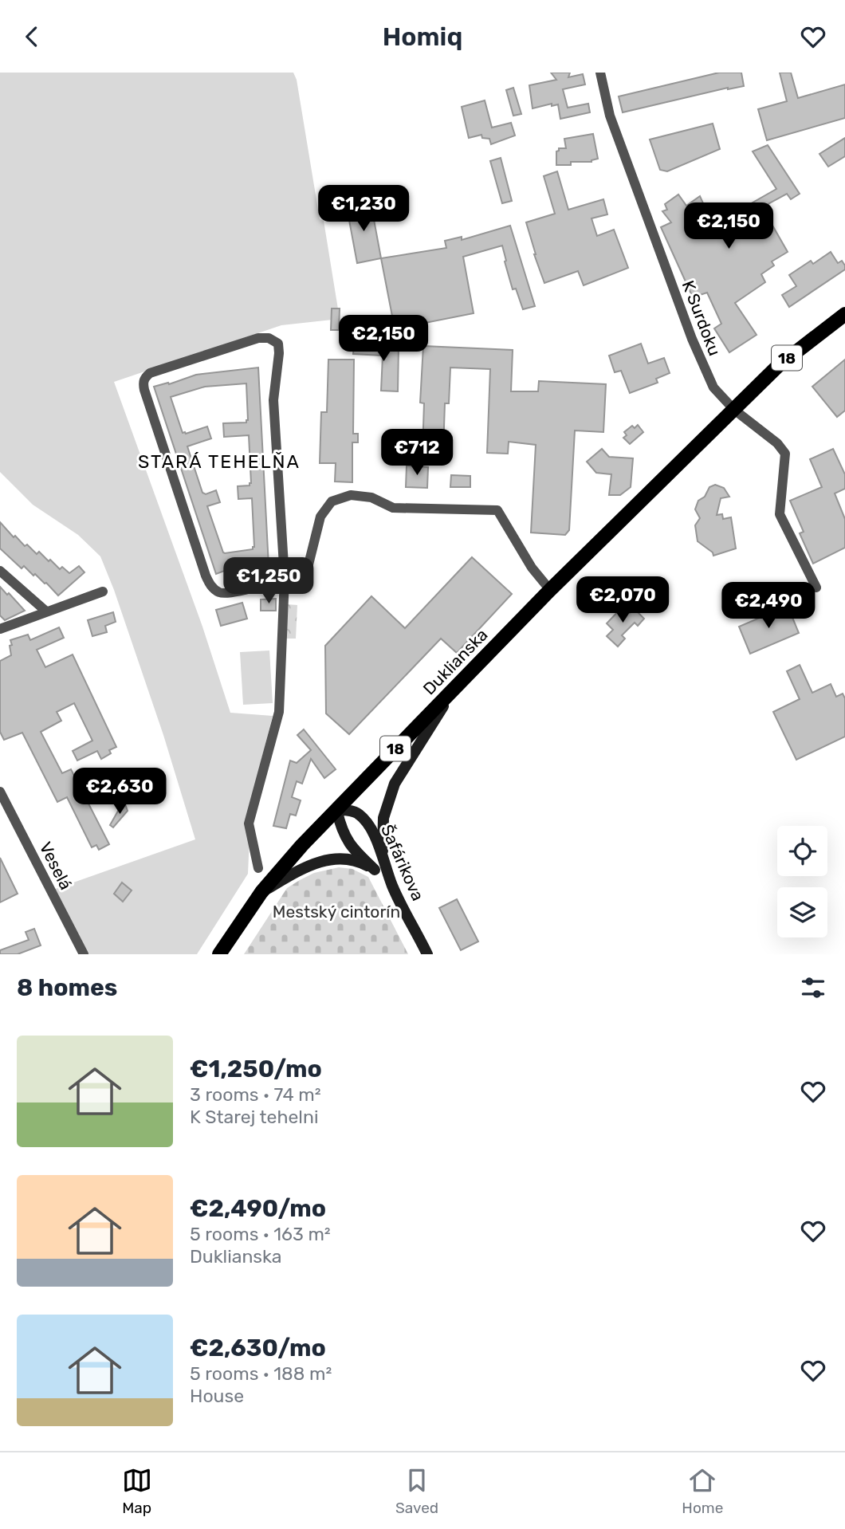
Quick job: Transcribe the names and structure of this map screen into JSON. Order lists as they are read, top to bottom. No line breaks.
{"streets":{"main road":["18","Duklianska"],"street":["K Surdoku","Šafárikova","Veselá"]},"crossings":[["K Surdoku","Duklianska"],["Duklianska","Šafárikova"]],"districts":["STARÁ TEHELŇA"],"parks":["Mestský cintorín"],"page":{"header":"Homiq","price":["€1,230","€2,150","€2,150","€712","€1,250","€2,070","€2,490","€2,630"],"heading":"8 homes","list":[{"name":"€1,250/mo","note":"3 rooms · 74 m² · K Starej tehelni"},{"name":"€2,490/mo","note":"5 rooms · 163 m² · Duklianska"},{"name":"€2,630/mo","note":"5 rooms · 188 m² · House"}],"tabs":["Map","Saved","Home"]}}
